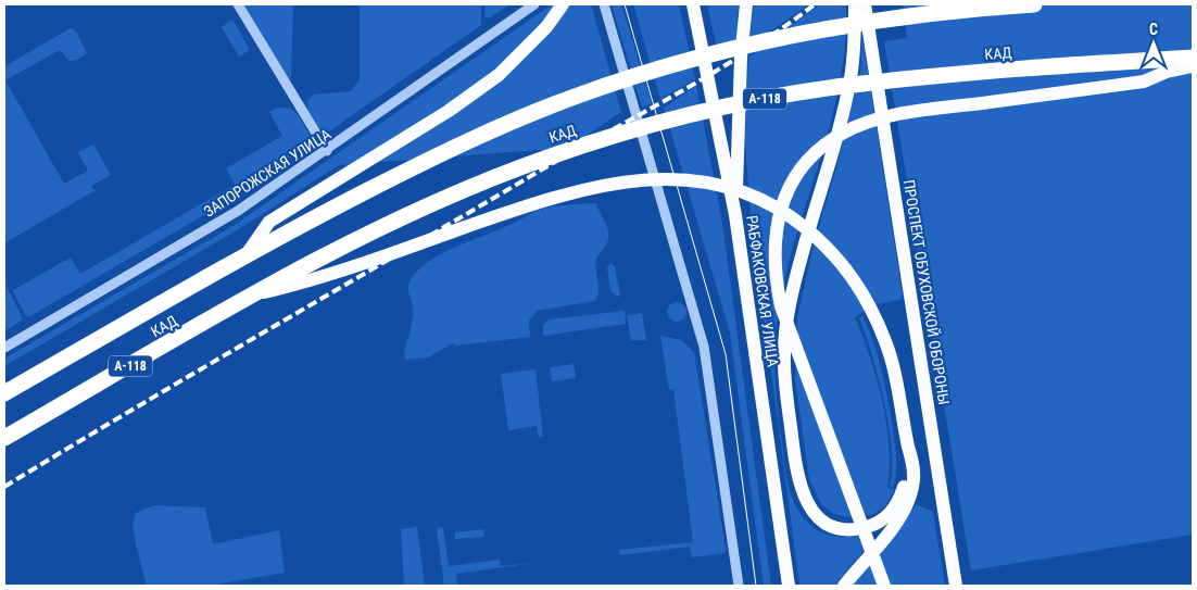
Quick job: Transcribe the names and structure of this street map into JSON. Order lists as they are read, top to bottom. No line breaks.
{"streets":{"highway":["КАД","А-118"],"main road":["РАБФАКОВСКАЯ УЛИЦА","ПРОСПЕКТ ОБУХОВСКОЙ ОБОРОНЫ"],"street":["ЗАПОРОЖСКАЯ УЛИЦА"]},"north":"top"}
